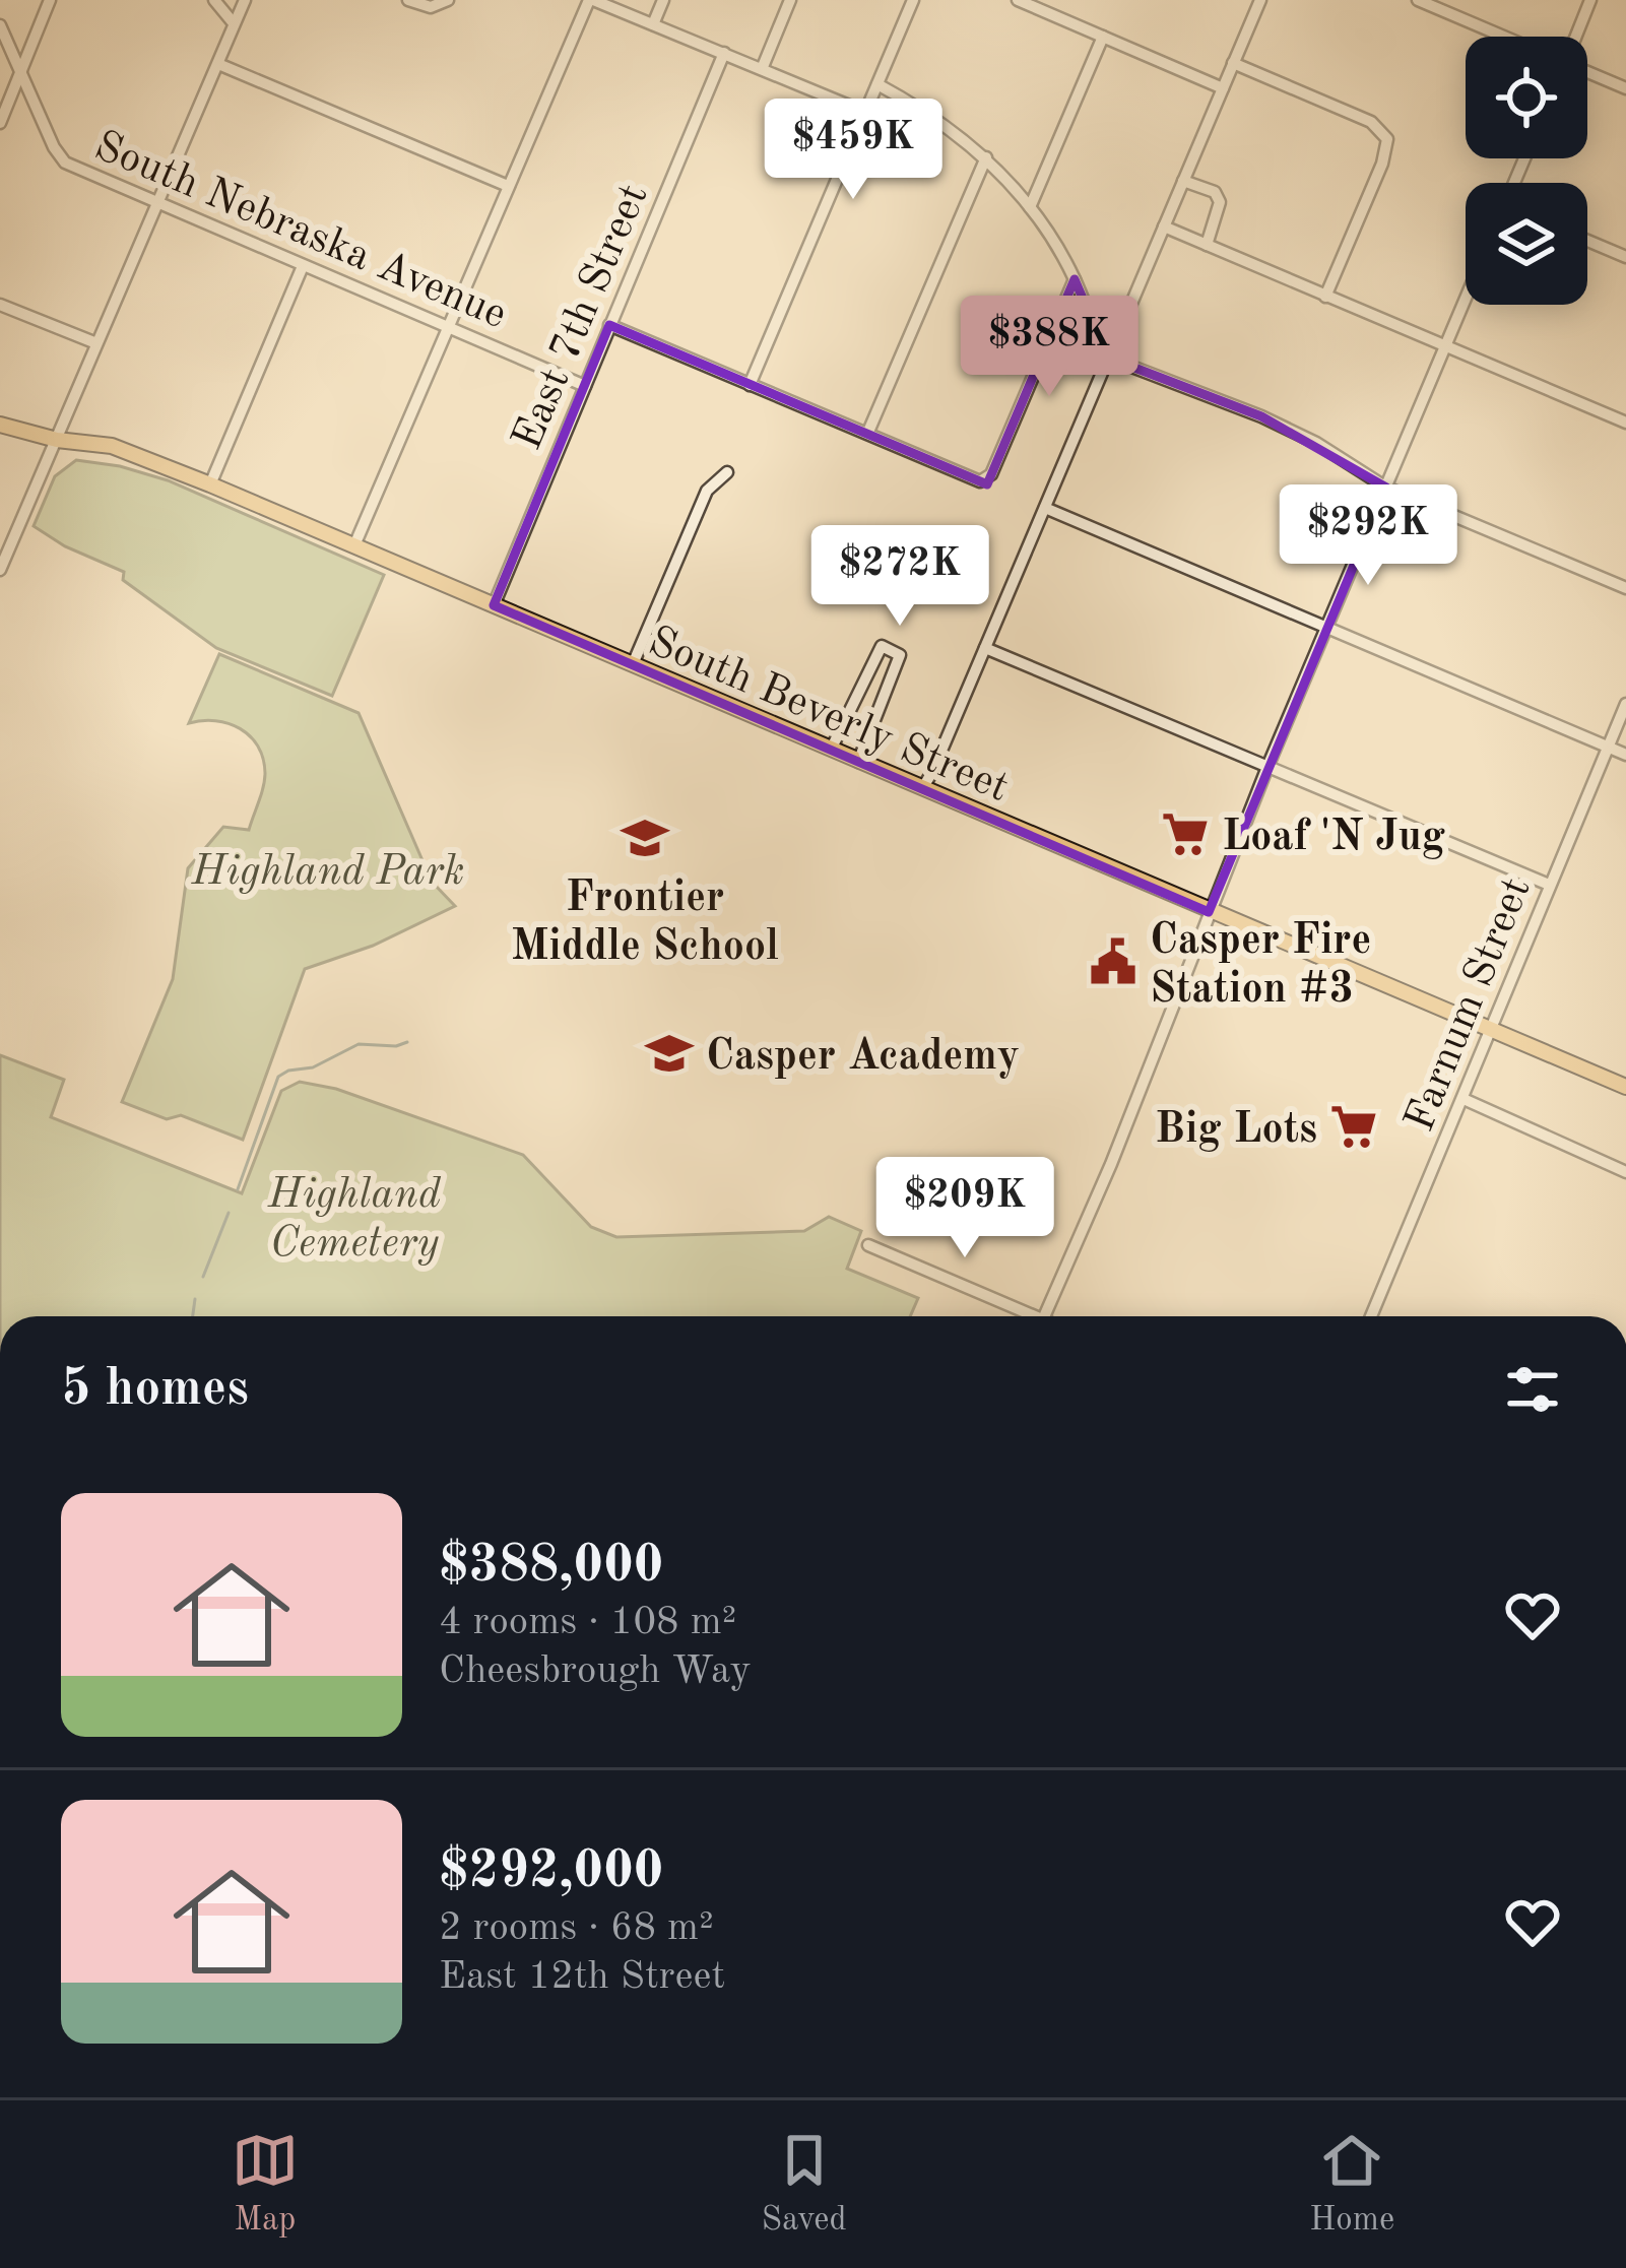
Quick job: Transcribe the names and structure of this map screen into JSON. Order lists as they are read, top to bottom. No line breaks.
{"streets":{"main road":["South Beverly Street"],"street":["South Nebraska Avenue","East 7th Street","Farnum Street"]},"crossings":[["South Nebraska Avenue","East 7th Street"],["East 7th Street","South Beverly Street"],["South Beverly Street","Farnum Street"]],"parks":["Highland Park","Highland Cemetery"],"places":{"supermarket":["Loaf 'N Jug","Big Lots"],"school or university":["Frontier Middle School","Casper Academy"],"public building":["Casper Fire Station #3"]},"page":{"price":["$459K","$388K","$292K","$272K","$209K"],"heading":"5 homes","list":[{"name":"$388,000","note":"4 rooms · 108 m² · Cheesbrough Way"},{"name":"$292,000","note":"2 rooms · 68 m² · East 12th Street"}],"tabs":["Map","Saved","Home"]}}
